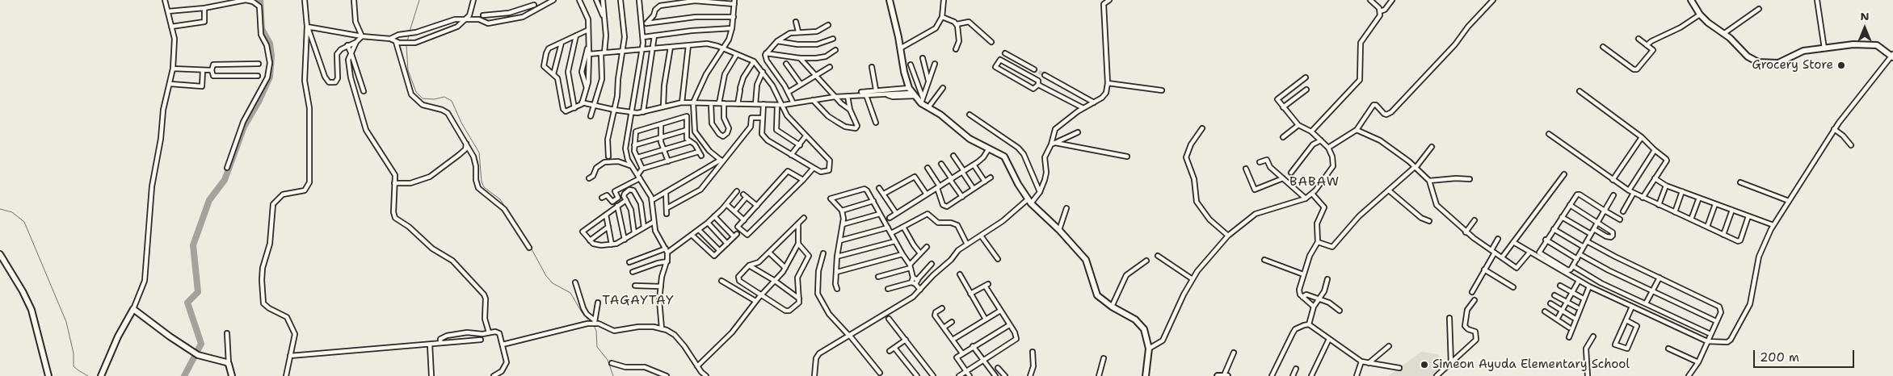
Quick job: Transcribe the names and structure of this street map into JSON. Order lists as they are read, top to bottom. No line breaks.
{"districts":["BABAW","TAGAYTAY"],"places":["Grocery Store","Simeon Ayuda Elementary School"],"scale_bar":"200 m","north":"top"}
